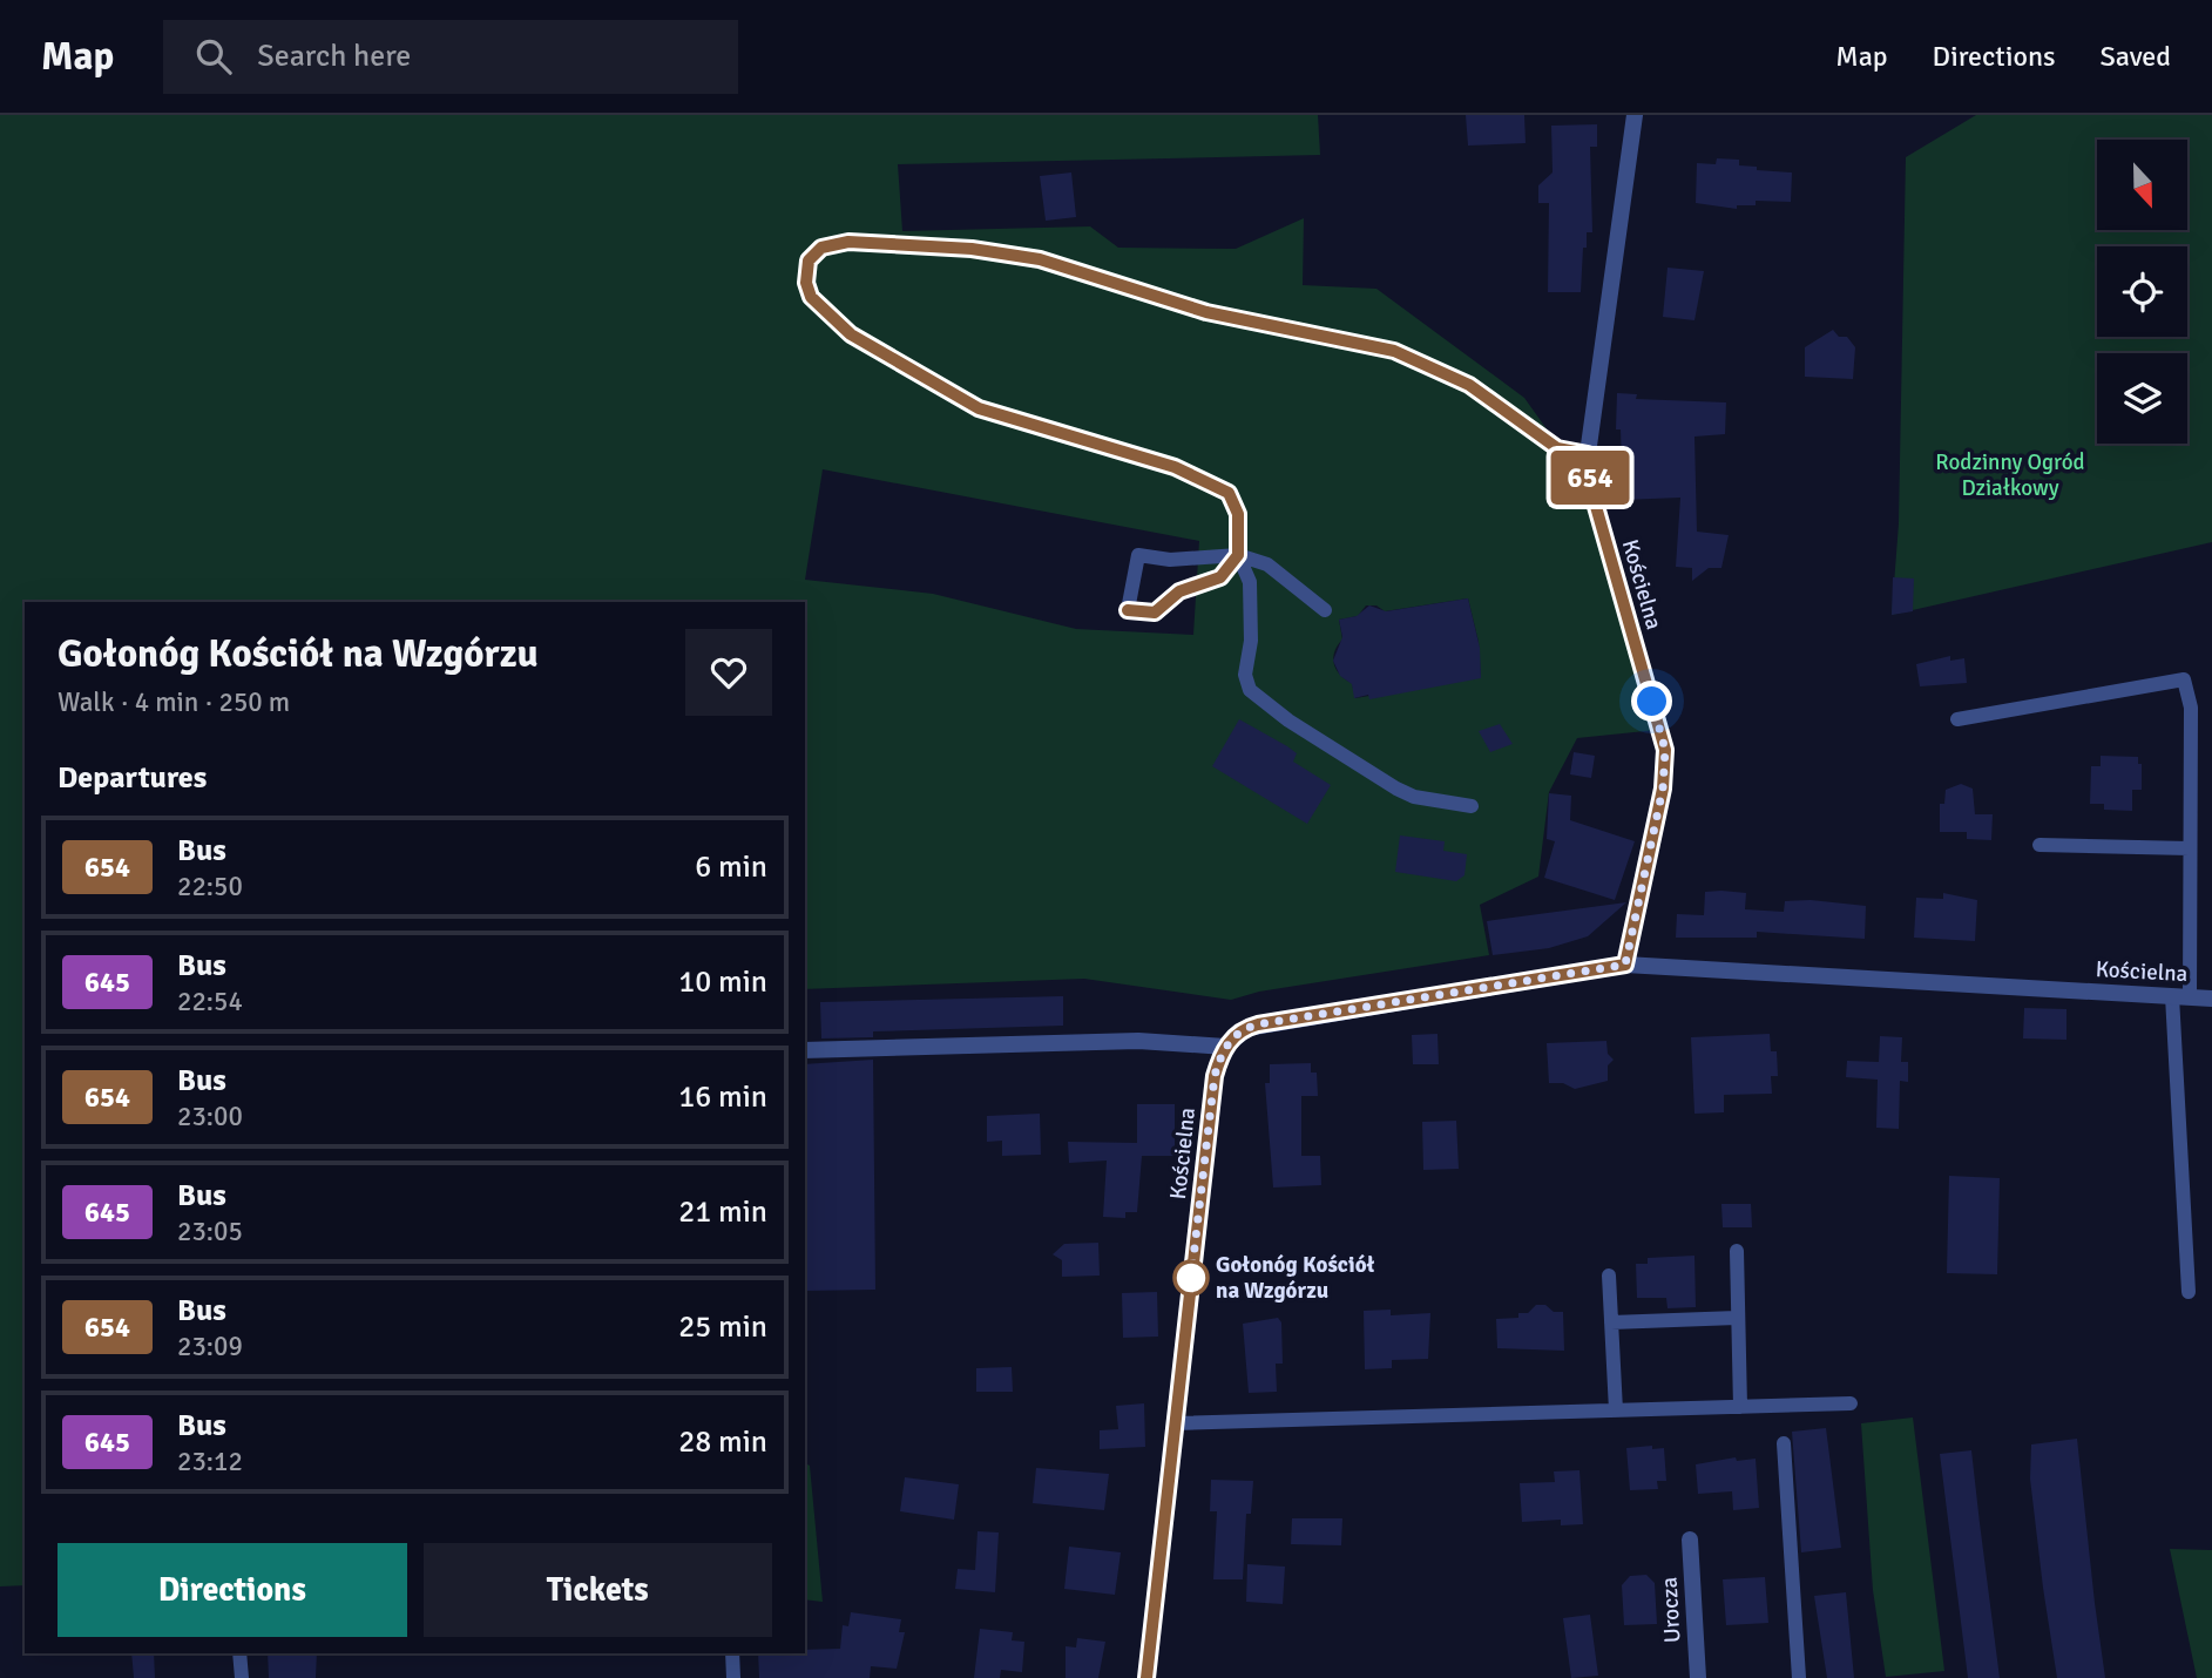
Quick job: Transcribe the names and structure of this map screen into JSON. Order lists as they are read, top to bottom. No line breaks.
{"streets":{"street":["Kościelna","Urocza"]},"parks":["Rodzinny Ogród Działkowy"],"places":["Gołonóg Kościół na Wzgórzu"],"lines":["bus line 654"],"north":"bottom","page":{"header":"Map","search":"Search here","nav":["Map","Directions","Saved"],"on_map":"654","heading":[["Gołonóg Kościół na Wzgórzu","Walk · 4 min · 250 m"],"Departures"],"list":[{"mark":"654","name":"Bus","note":"22:50","value":"6 min"},{"mark":"645","name":"Bus","note":"22:54","value":"10 min"},{"mark":"654","name":"Bus","note":"23:00","value":"16 min"},{"mark":"645","name":"Bus","note":"23:05","value":"21 min"},{"mark":"654","name":"Bus","note":"23:09","value":"25 min"},{"mark":"645","name":"Bus","note":"23:12","value":"28 min"}],"buttons":["Directions","Tickets"]}}
